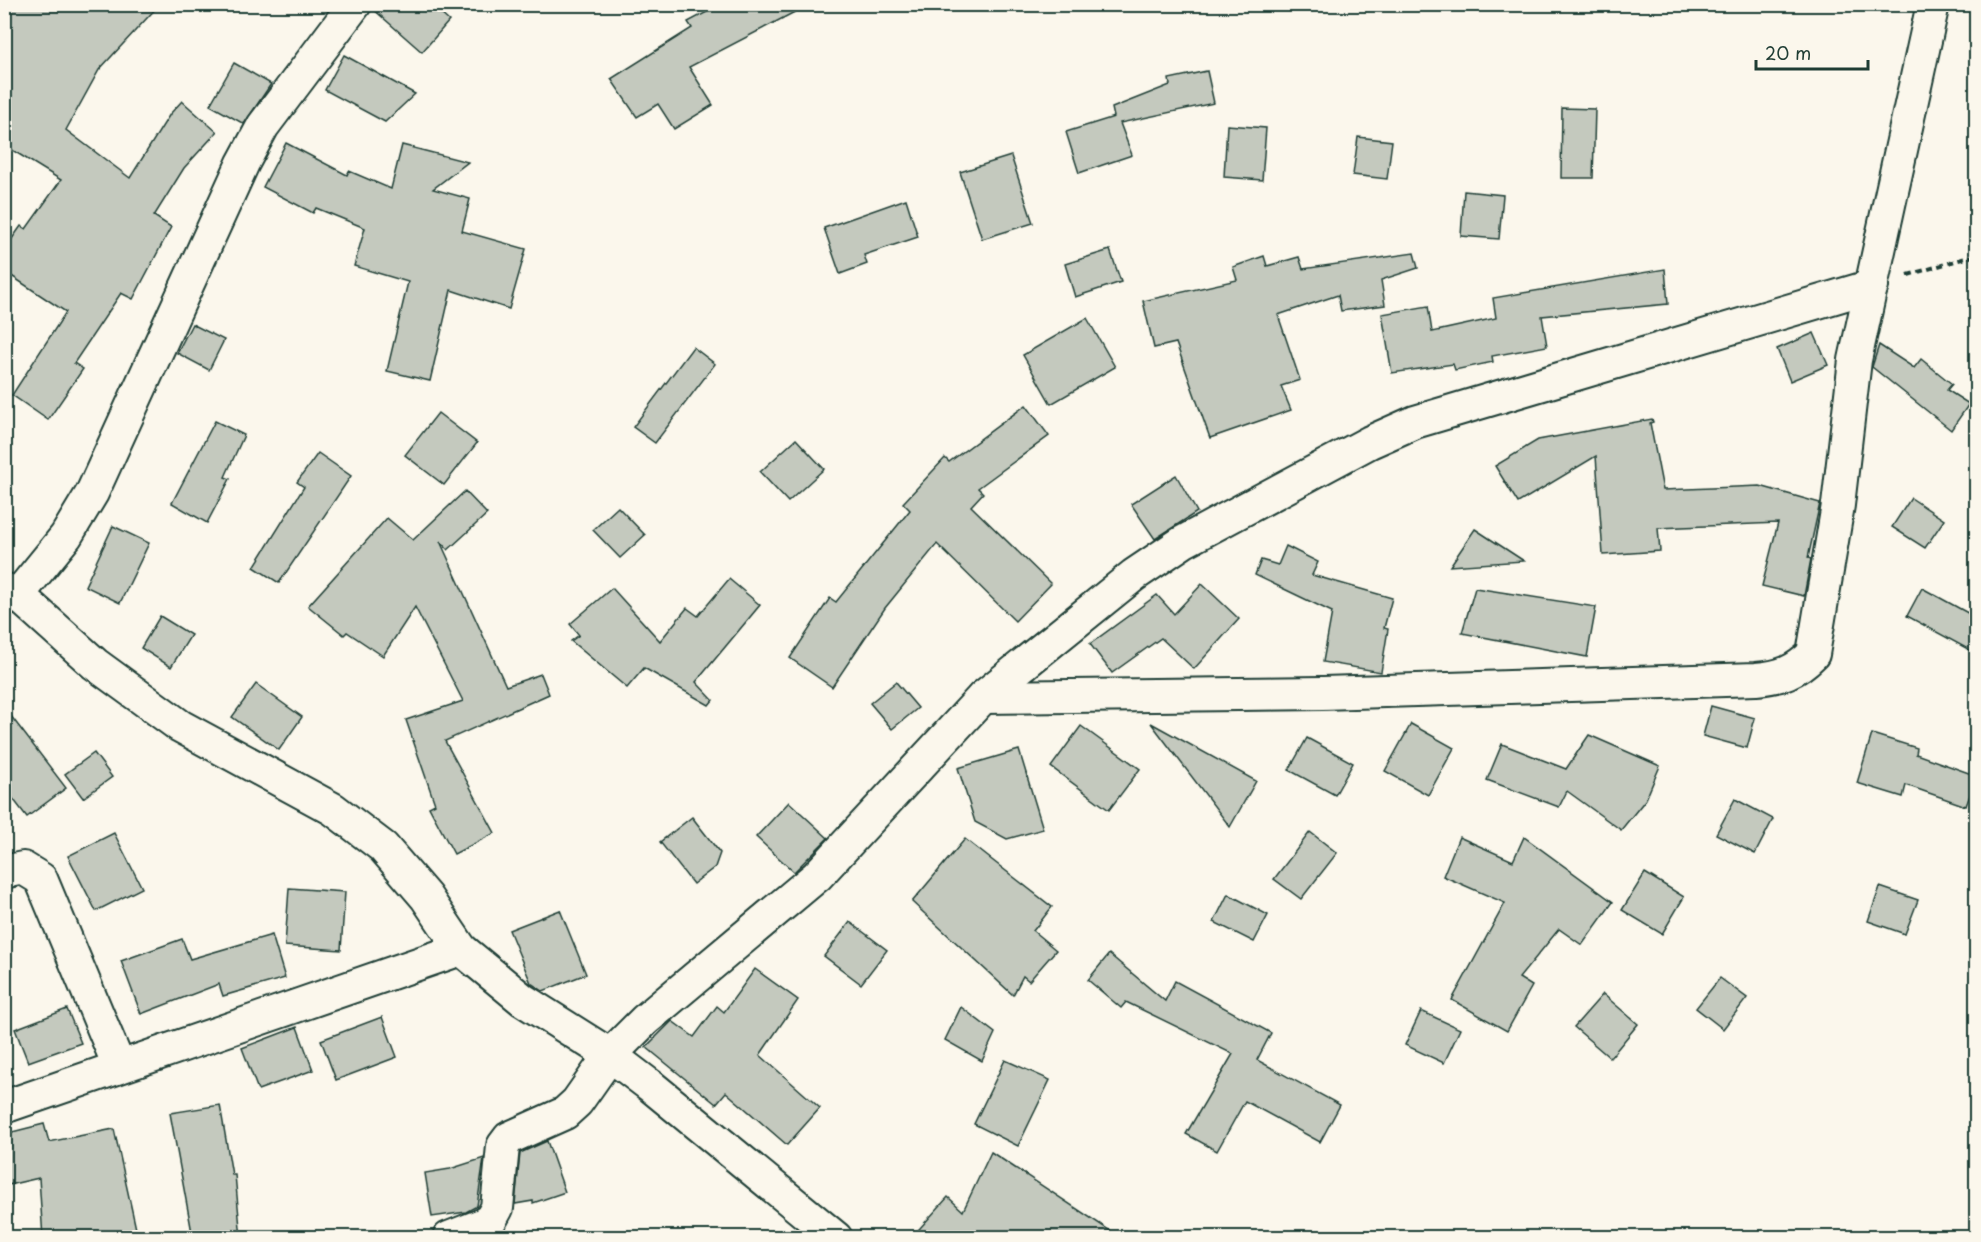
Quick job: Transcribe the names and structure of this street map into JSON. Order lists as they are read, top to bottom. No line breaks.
{"scale_bar":"20 m"}
